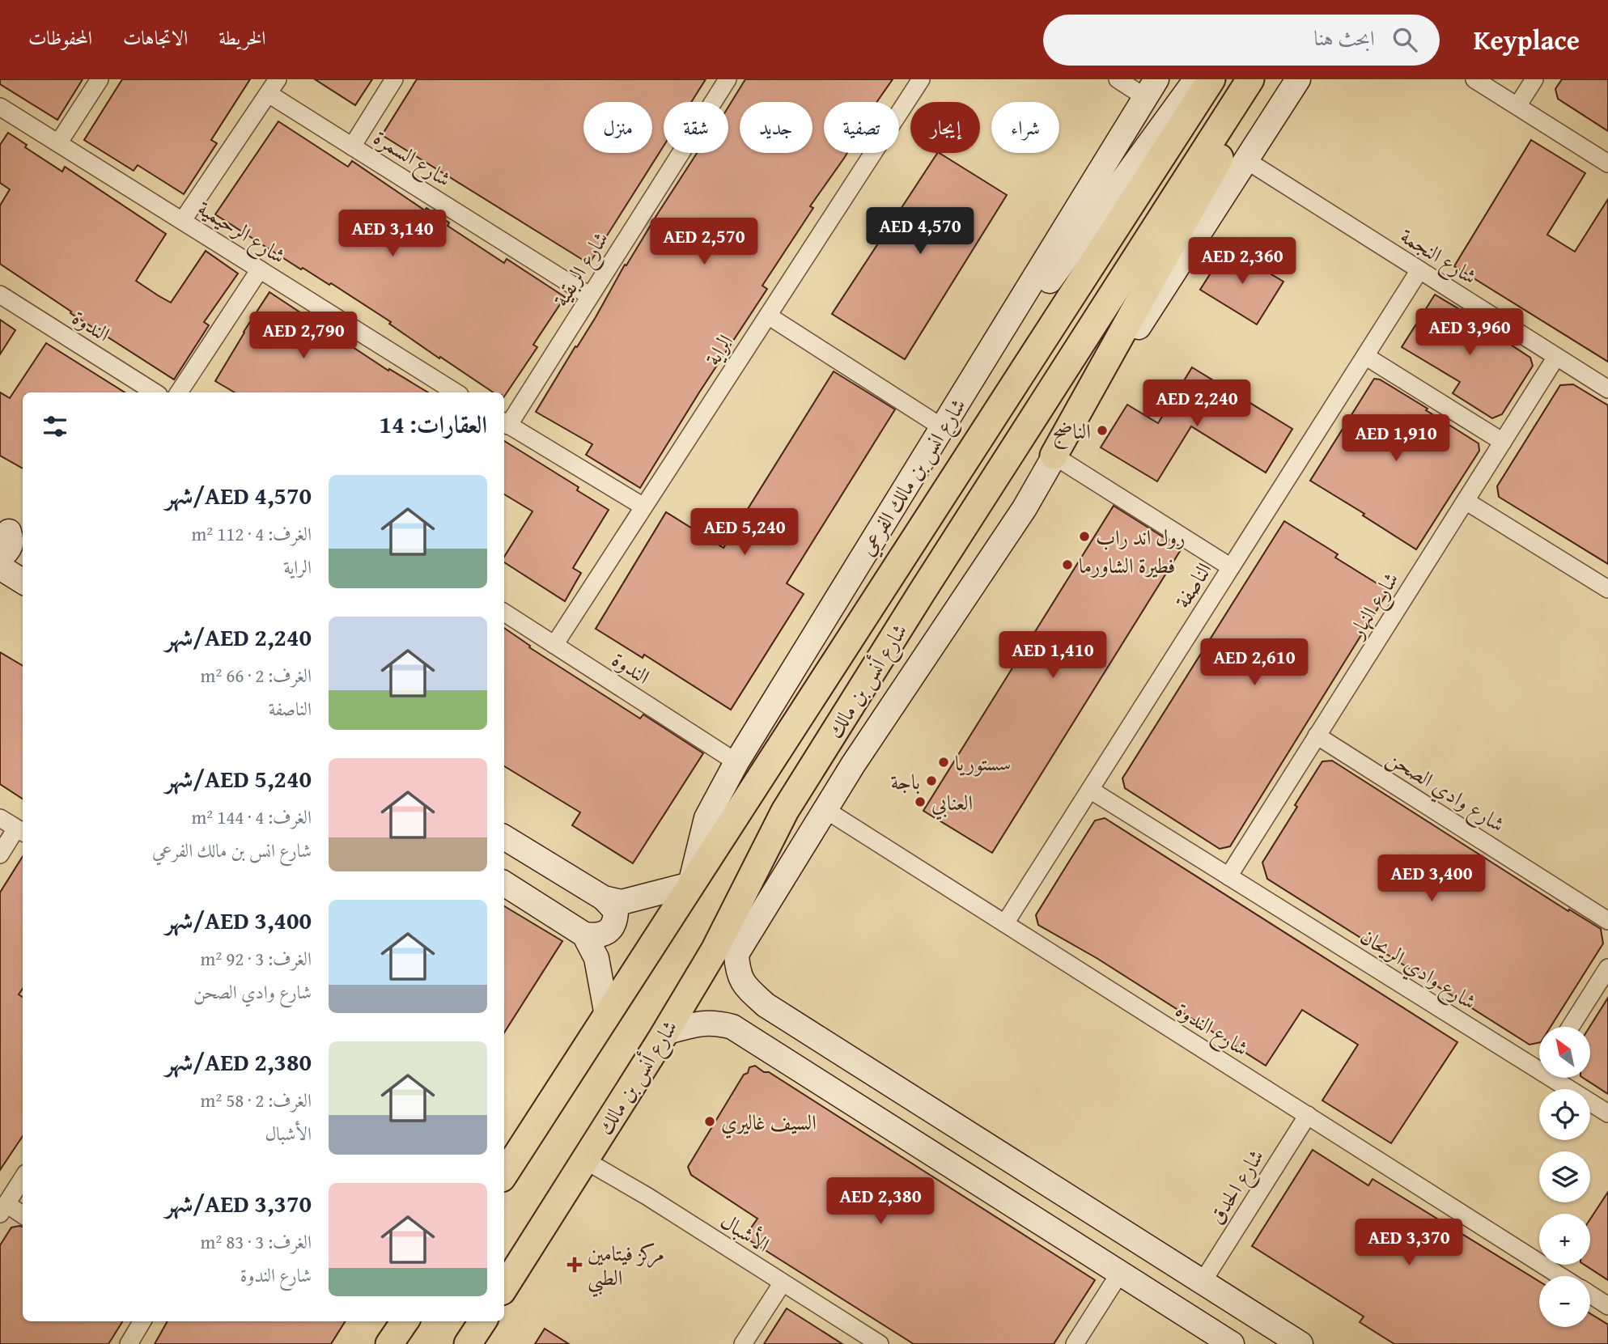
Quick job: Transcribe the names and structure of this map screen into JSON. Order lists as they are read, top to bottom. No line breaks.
{"streets":{"main road":["شارع أنس بن مالك"],"street":["شارع السمرة","شارع الرحيمية","شارع النجمة","شارع الربقية","الندوة","الراية","شارع انس بن مالك الفرعي","الناصفة","شارع النهار","شارع وادي الصحن","شارع وادي الريحان","شارع الندوة","شارع الحدق","الأشبال"]},"crossings":[["شارع السمرة","شارع الربقية"],["شارع النجمة","الناصفة"],["شارع النجمة","شارع النهار"],["الندوة","الراية"],["الندوة","شارع انس بن مالك الفرعي"],["الناصفة","شارع وادي الريحان"],["الناصفة","شارع الندوة"],["شارع النهار","شارع وادي الصحن"],["شارع النهار","شارع وادي الريحان"],["شارع أنس بن مالك","الأشبال"],["شارع الندوة","شارع الحدق"]],"places":{"other":["الناضج","رول اند راب","فطيرة الشاورما","سستوريا","باجة","العنابي","السيف غاليري"],"health":["مركز فيتامين الطبي"]},"north":"top left","page":{"header":"Keyplace","search":"ابحث هنا","nav":["الخريطة","الاتجاهات","المحفوظات"],"chip":["شراء","إيجار","تصفية","جديد","شقة","منزل"],"price":["AED 4,570","AED 3,140","AED 2,570","AED 2,360","AED 3,960","AED 2,790","AED 2,240","AED 1,910","AED 5,240","AED 1,410","AED 2,610","AED 3,400","AED 2,380","AED 3,370"],"heading":"العقارات: 14","list":[{"name":"AED 4,570/شهر","note":"الغرف: 4 · 112 m² · الراية"},{"name":"AED 2,240/شهر","note":"الغرف: 2 · 66 m² · الناصفة"},{"name":"AED 5,240/شهر","note":"الغرف: 4 · 144 m² · شارع انس بن مالك الفرعي"},{"name":"AED 3,400/شهر","note":"الغرف: 3 · 92 m² · شارع وادي الصحن"},{"name":"AED 2,380/شهر","note":"الغرف: 2 · 58 m² · الأشبال"},{"name":"AED 3,370/شهر","note":"الغرف: 3 · 83 m² · شارع الندوة"}],"map_buttons":["+","−"]}}
